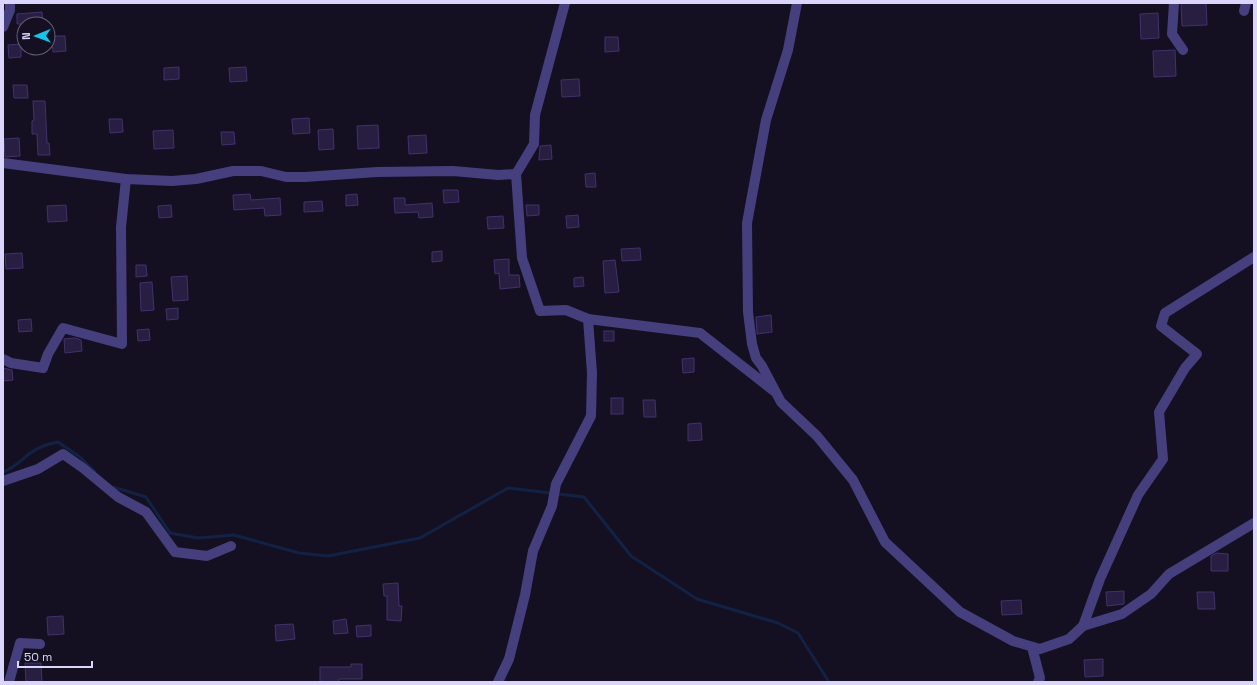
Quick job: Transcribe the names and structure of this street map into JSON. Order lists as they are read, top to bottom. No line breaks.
{"scale_bar":"50 m","north":"left"}
